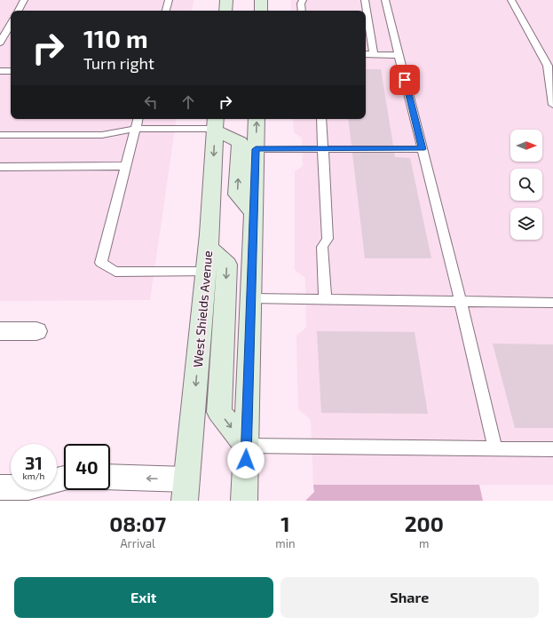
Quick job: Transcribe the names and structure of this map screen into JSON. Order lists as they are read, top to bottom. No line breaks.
{"streets":{"street":["West Shields Avenue"]},"north":"right","page":{"turn":["110 m","Turn right"],"speed":"31 km/h","limit":"40","eta":["08:07","Arrival","1","min","200","m"],"buttons":["Exit","Share"]}}
